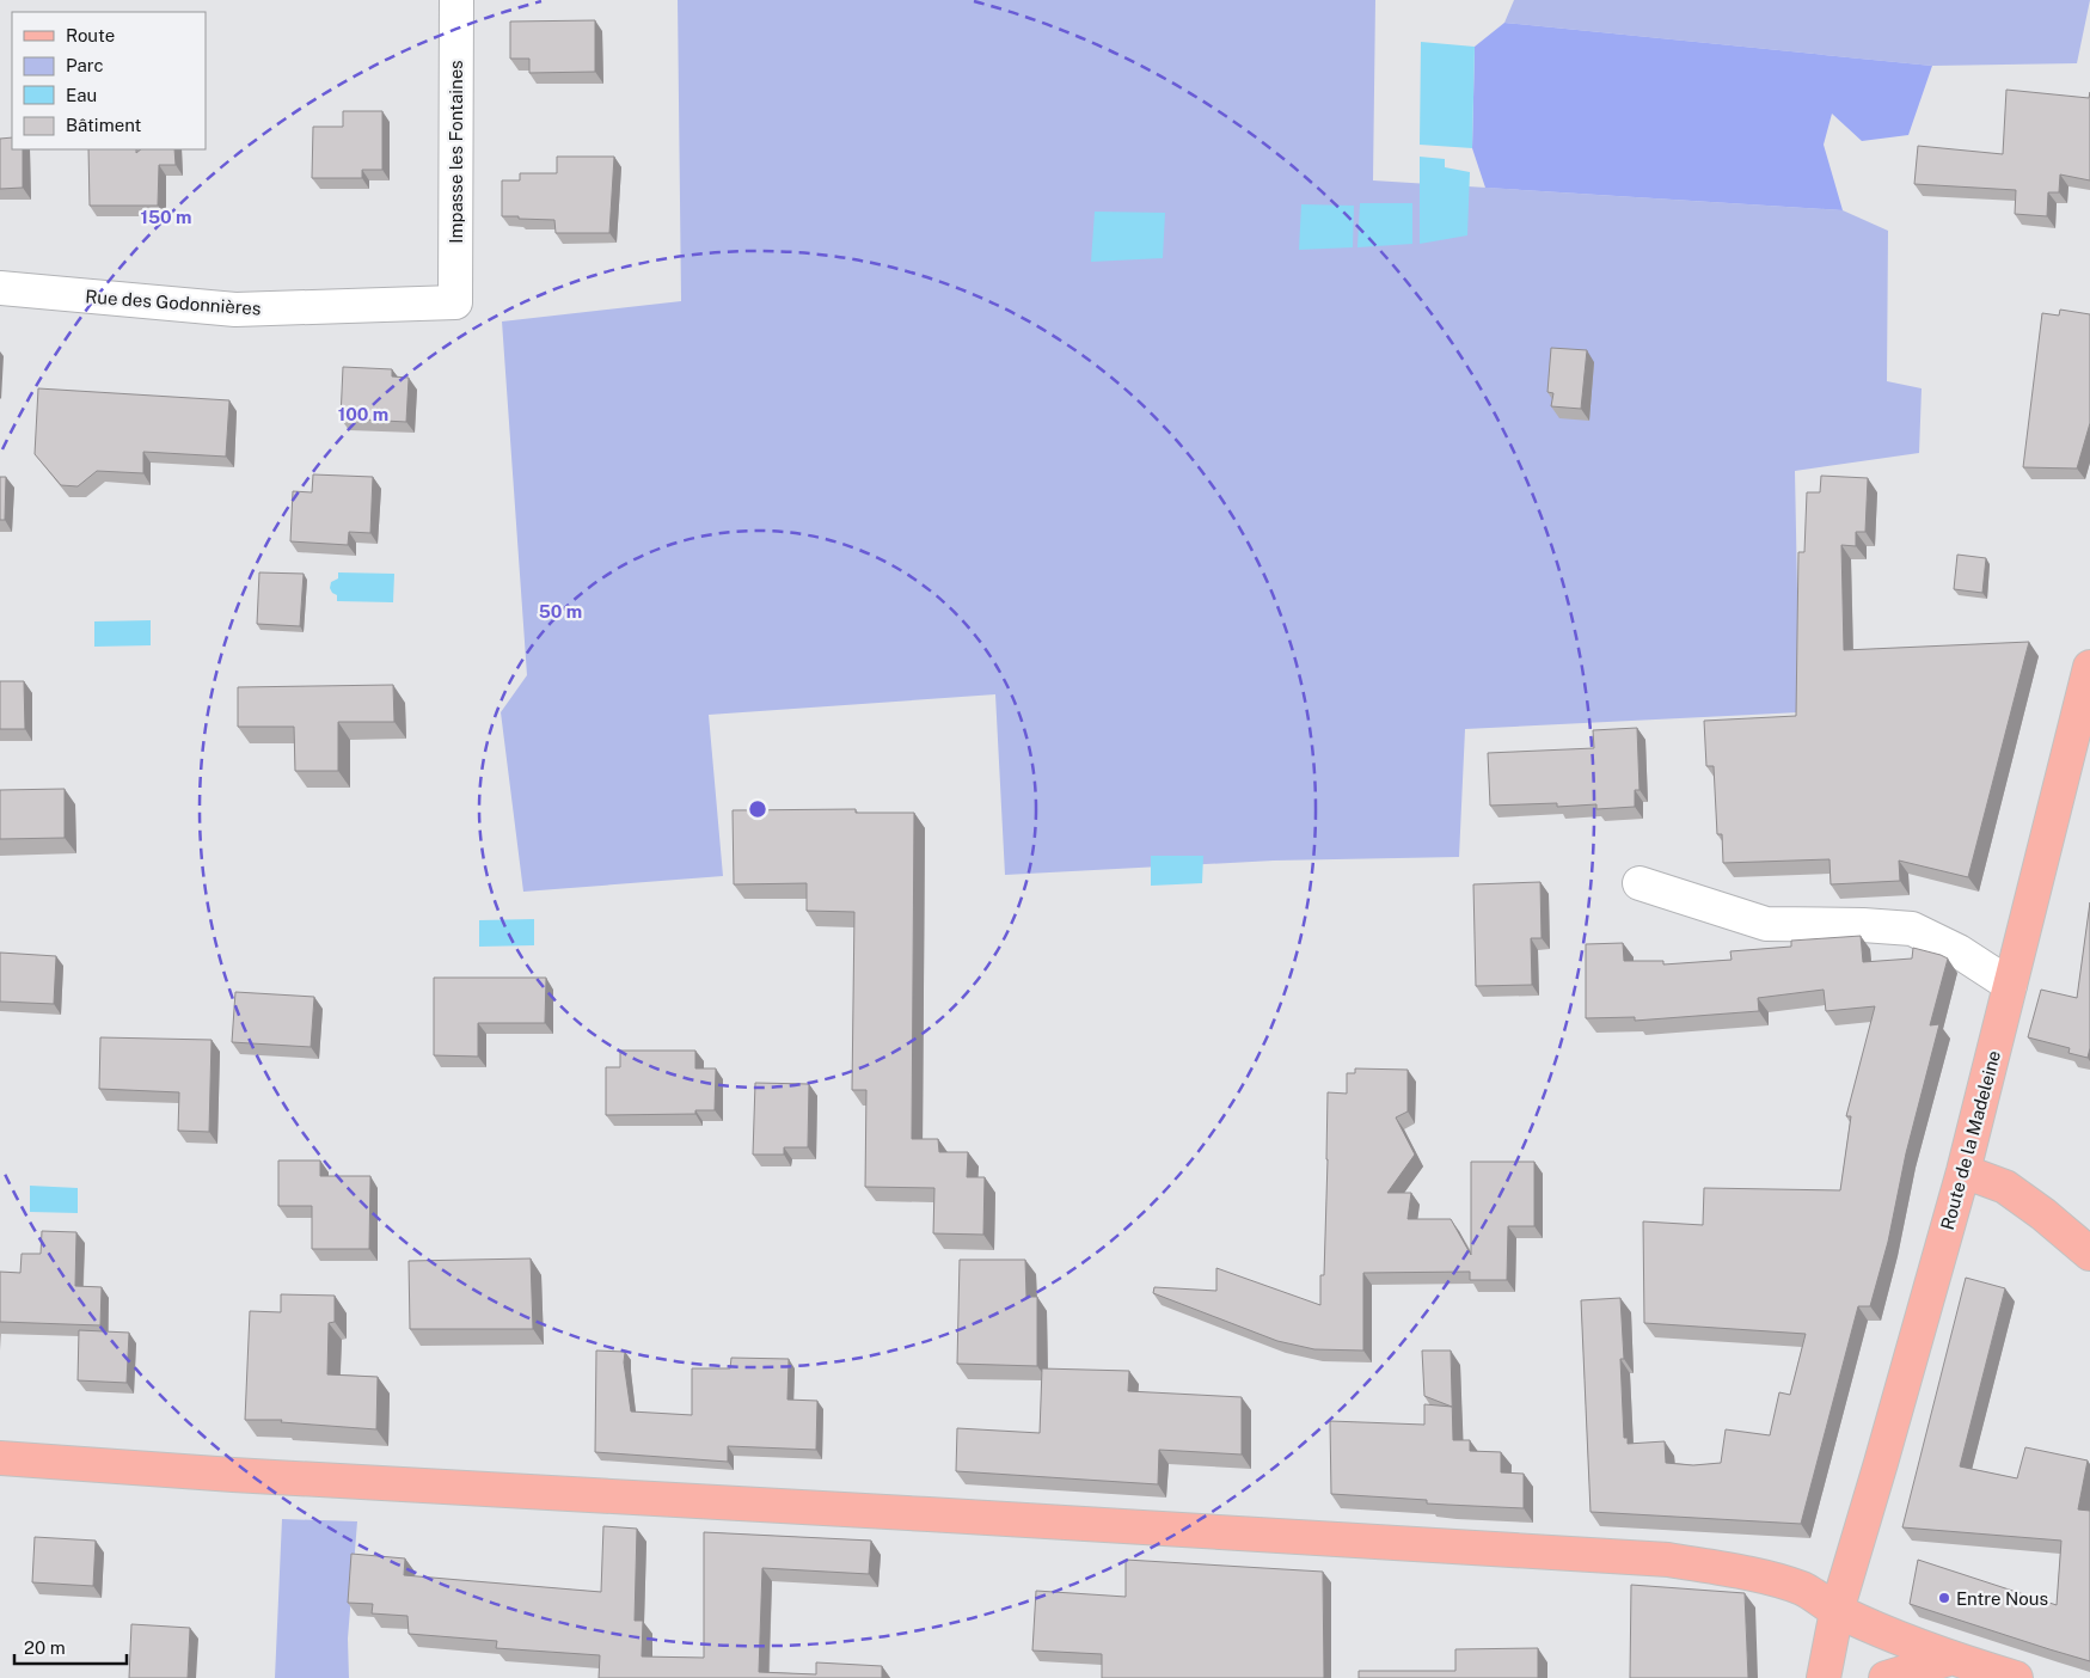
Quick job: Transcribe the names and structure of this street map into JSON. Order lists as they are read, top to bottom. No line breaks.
{"streets":{"main road":["Route de la Madeleine"],"street":["Impasse les Fontaines","Rue des Godonnières"]},"crossings":[["Impasse les Fontaines","Rue des Godonnières"]],"places":["Entre Nous"],"legend":["Route","Parc","Eau","Bâtiment"],"scale_bar":"20 m","rings":["150 m","100 m","50 m"]}
